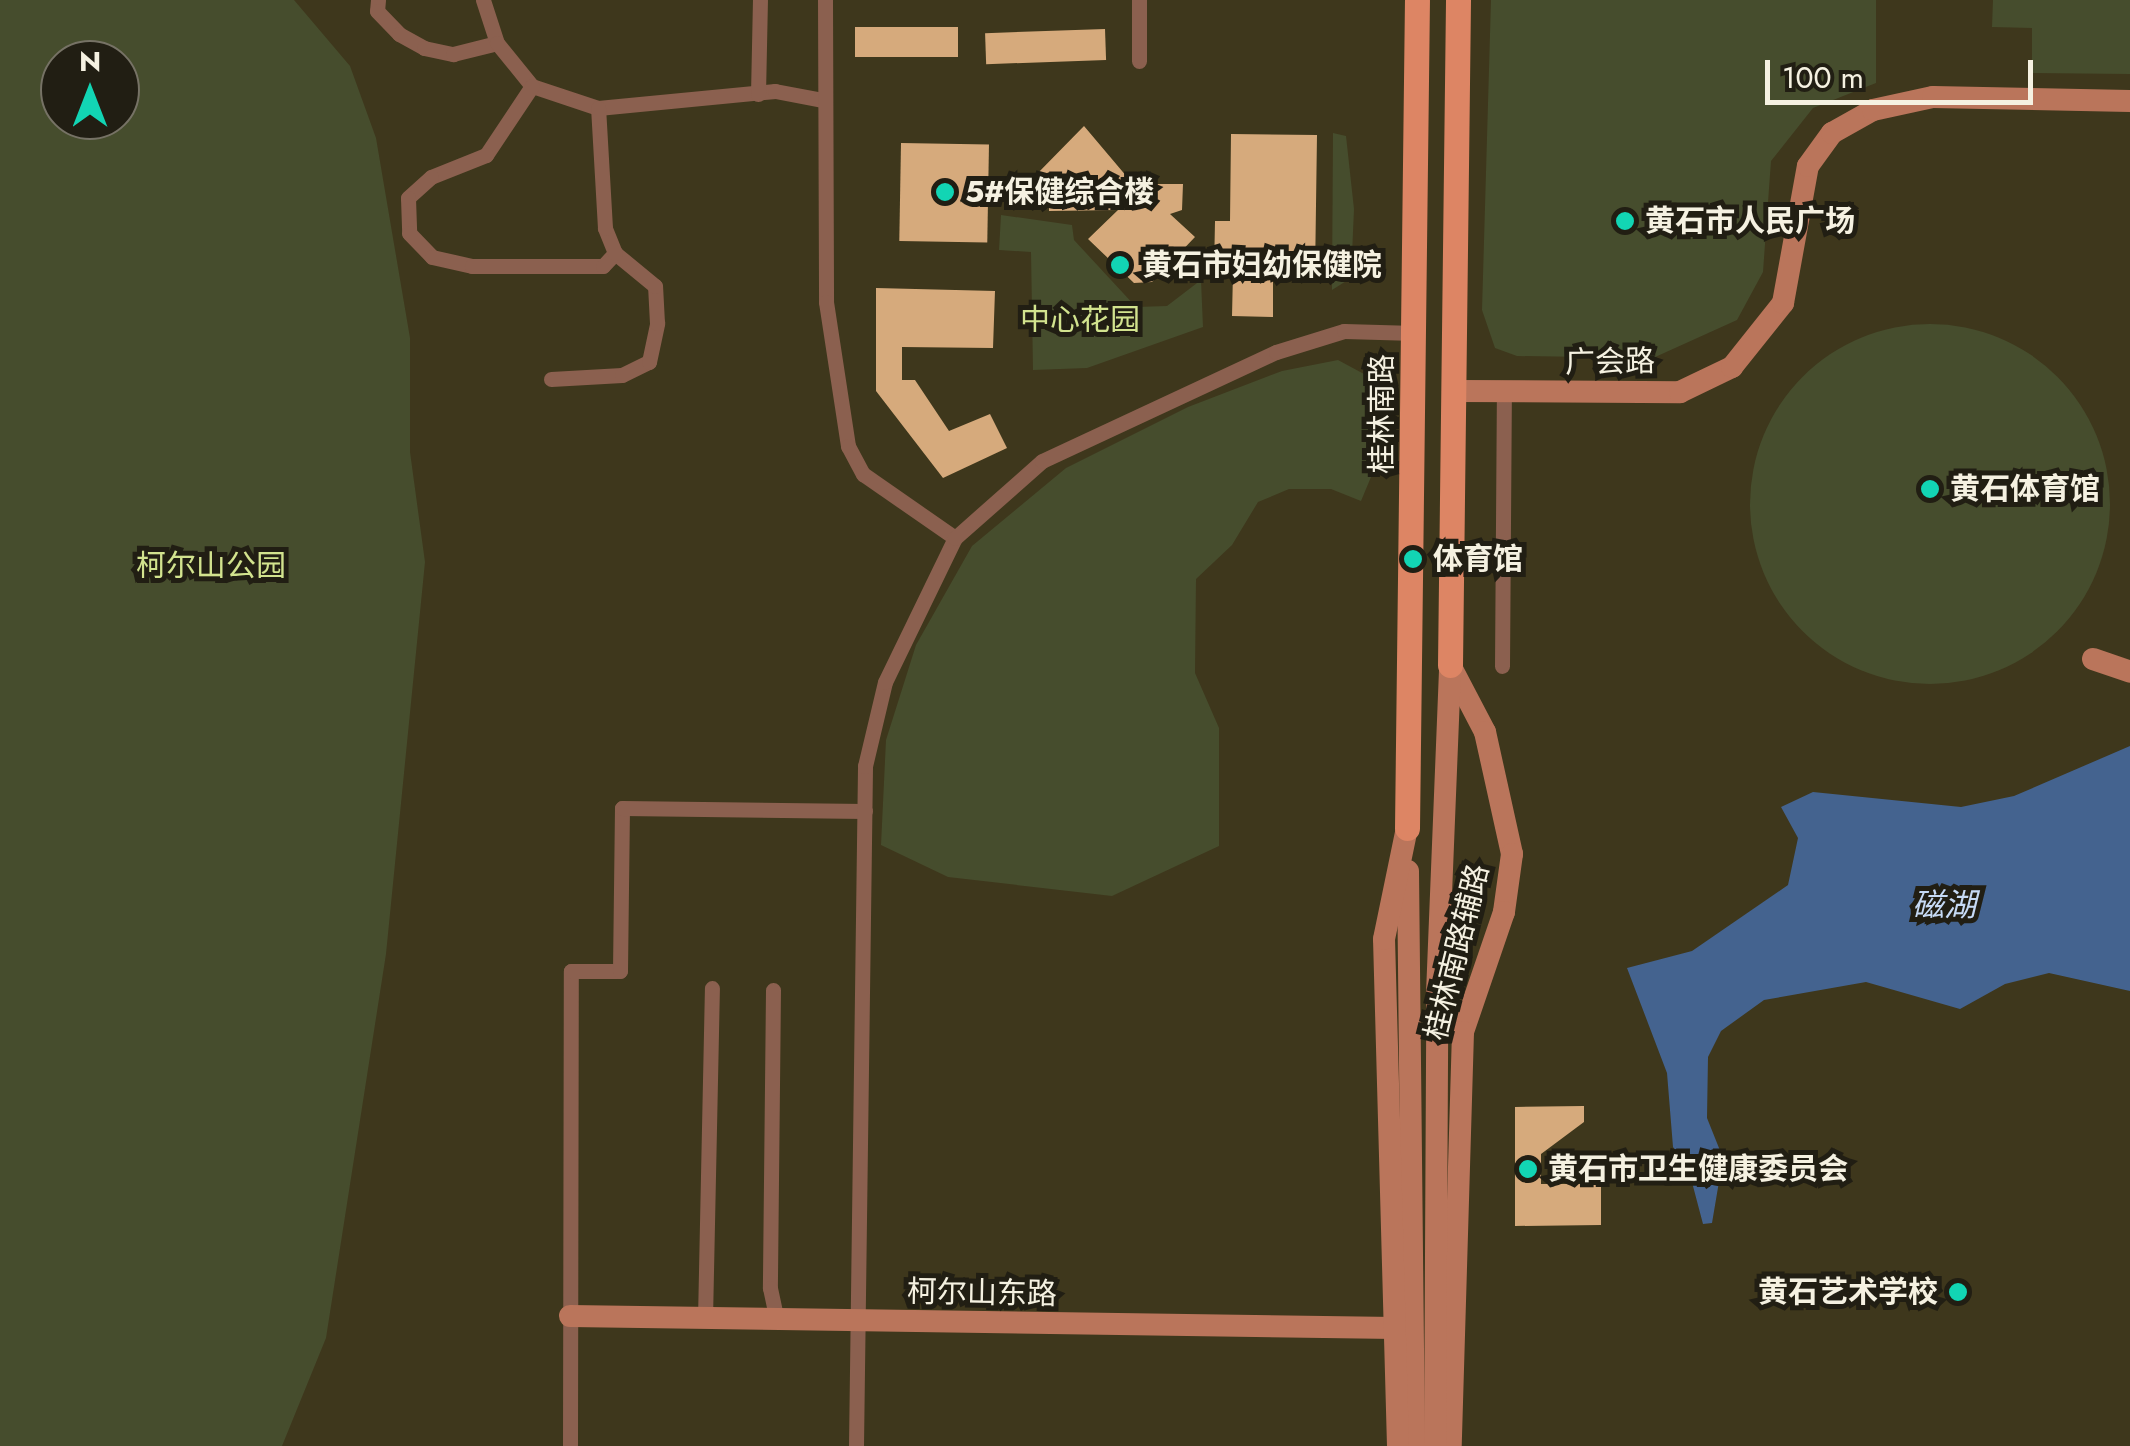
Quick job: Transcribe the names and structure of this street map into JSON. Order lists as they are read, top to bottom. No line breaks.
{"streets":{"main road":["广会路","桂林南路","桂林南路辅路","柯尔山东路"]},"crossings":[["桂林南路","桂林南路辅路"],["桂林南路辅路","柯尔山东路"]],"water":["磁湖"],"parks":["中心花园","柯尔山公园"],"places":["5#保健综合楼","黄石市人民广场","黄石市妇幼保健院","黄石体育馆","体育馆","黄石市卫生健康委员会","黄石艺术学校"],"scale_bar":"100 m","north":"top"}
